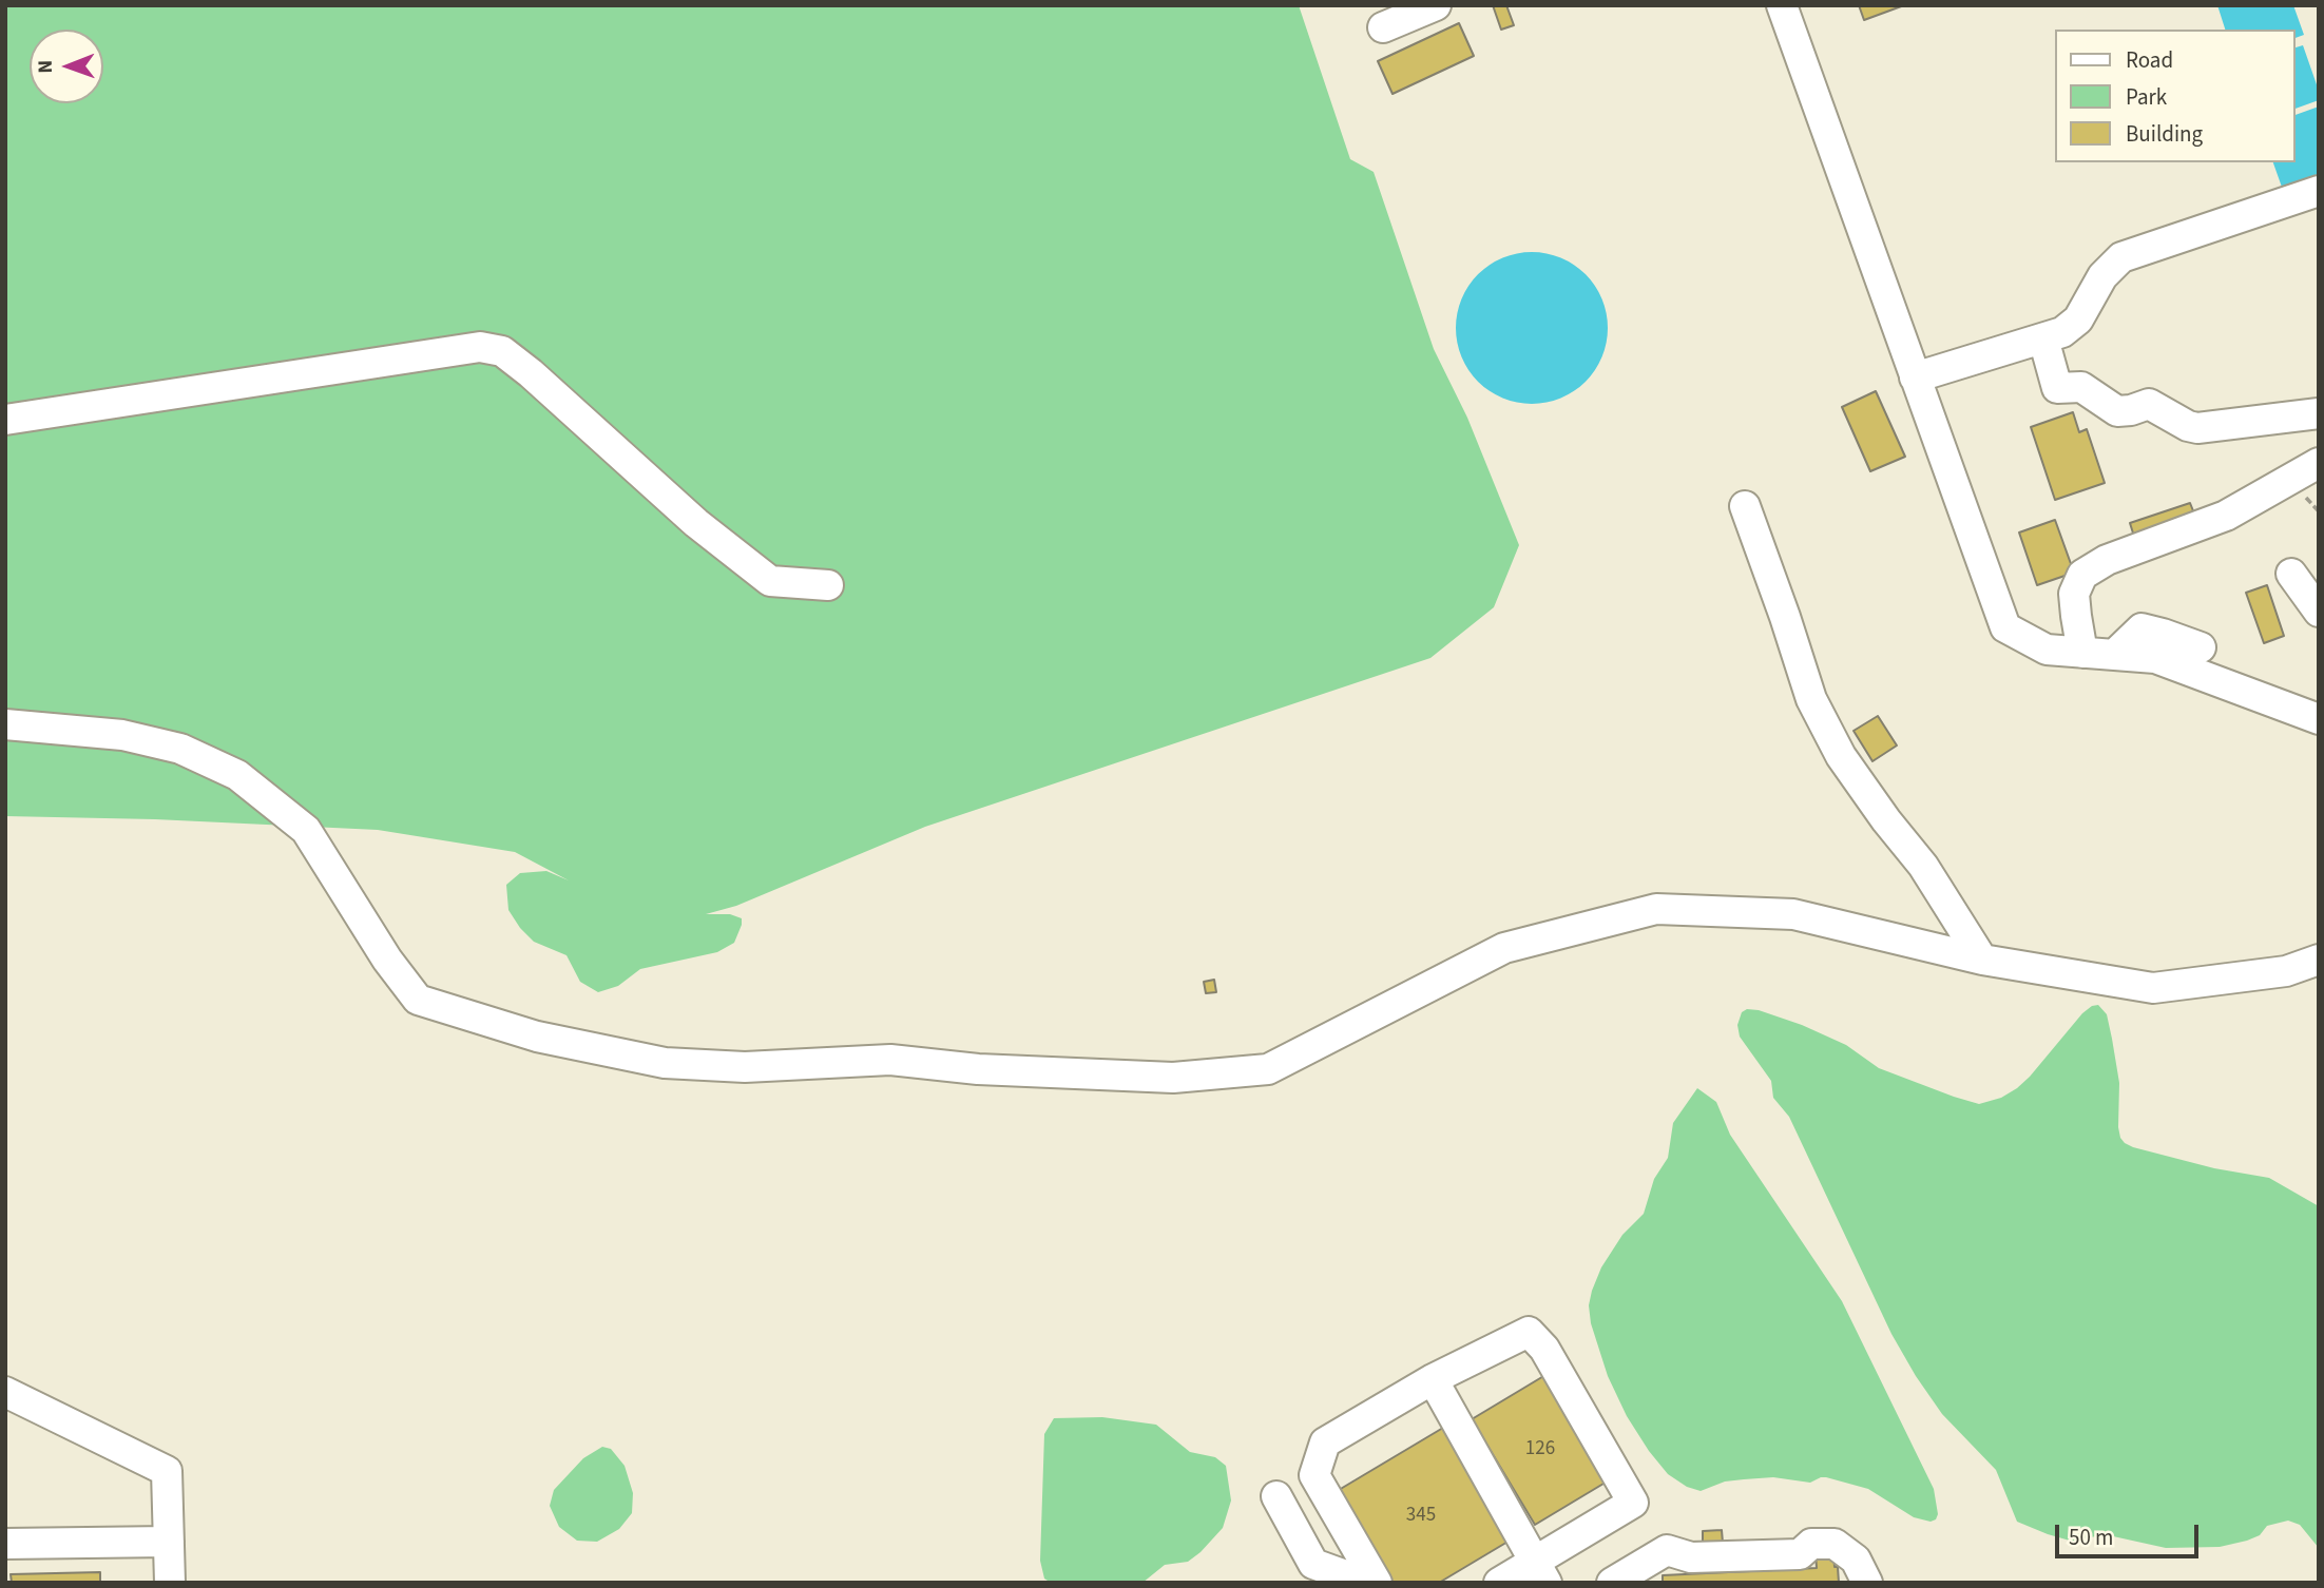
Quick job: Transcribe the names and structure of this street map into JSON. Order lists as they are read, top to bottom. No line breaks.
{"house_numbers":["126","345"],"legend":["Road","Park","Building"],"scale_bar":"50 m","north":"left"}
